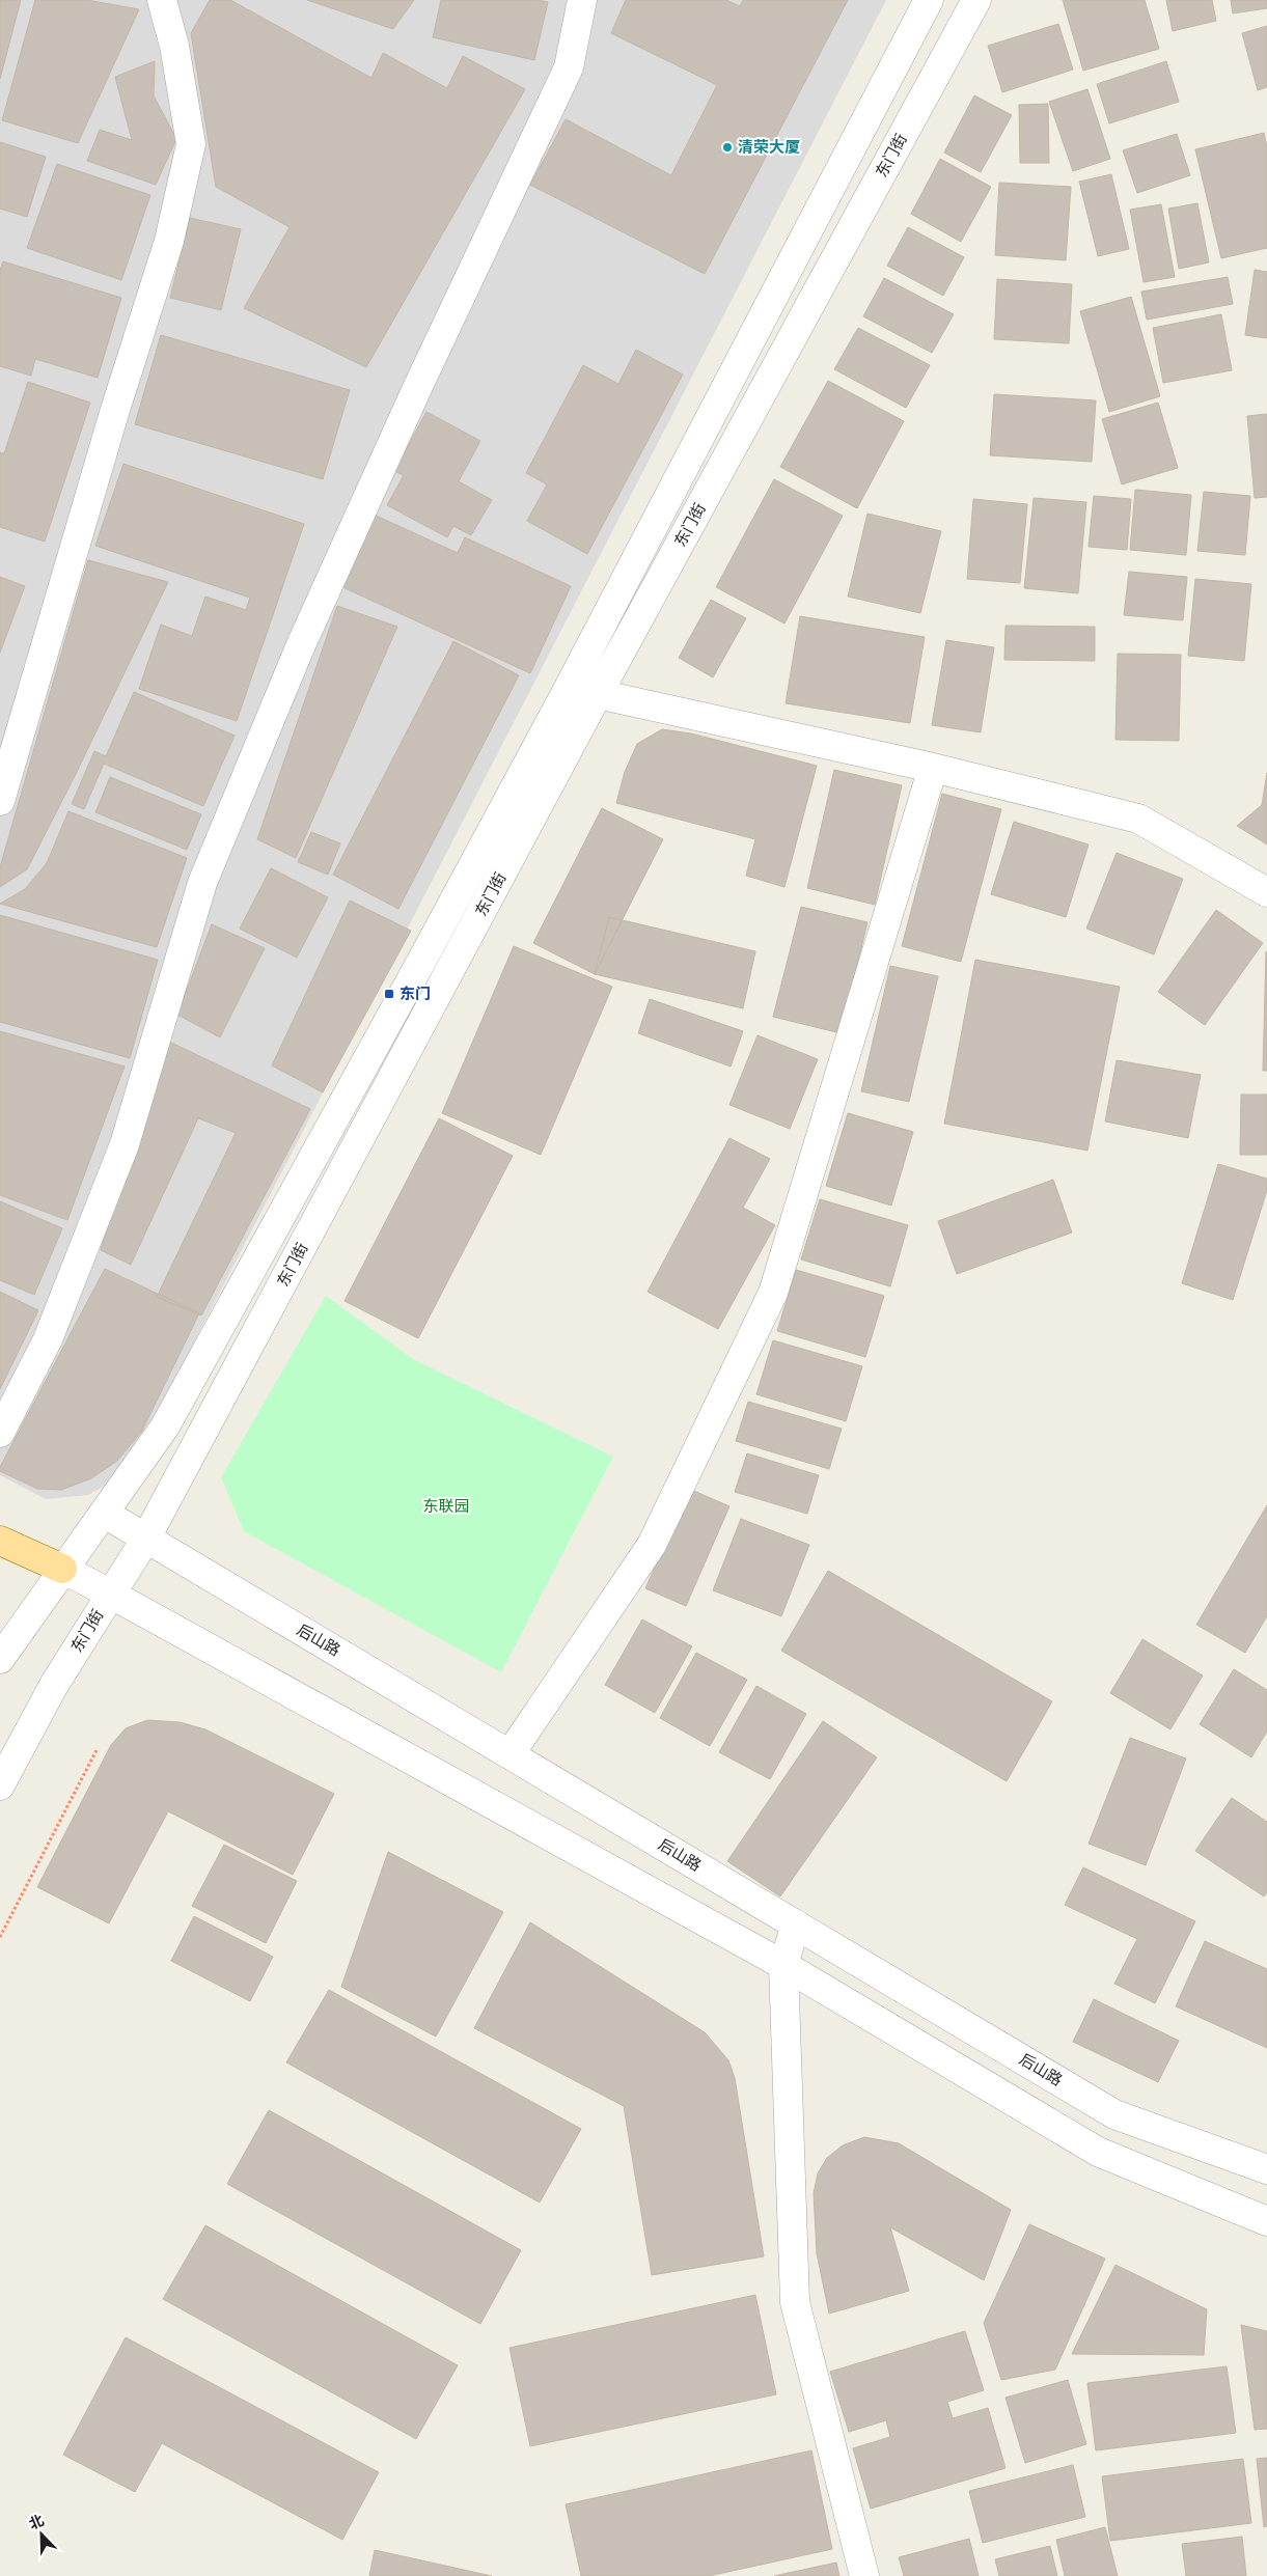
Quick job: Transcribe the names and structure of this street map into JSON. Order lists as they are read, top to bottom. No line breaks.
{"streets":{"street":["东门街","后山路"]},"crossings":[["东门街","后山路"]],"parks":["东联园"],"places":{"other":["清荣大厦"],"transit":["东门"]},"north":"top left"}
